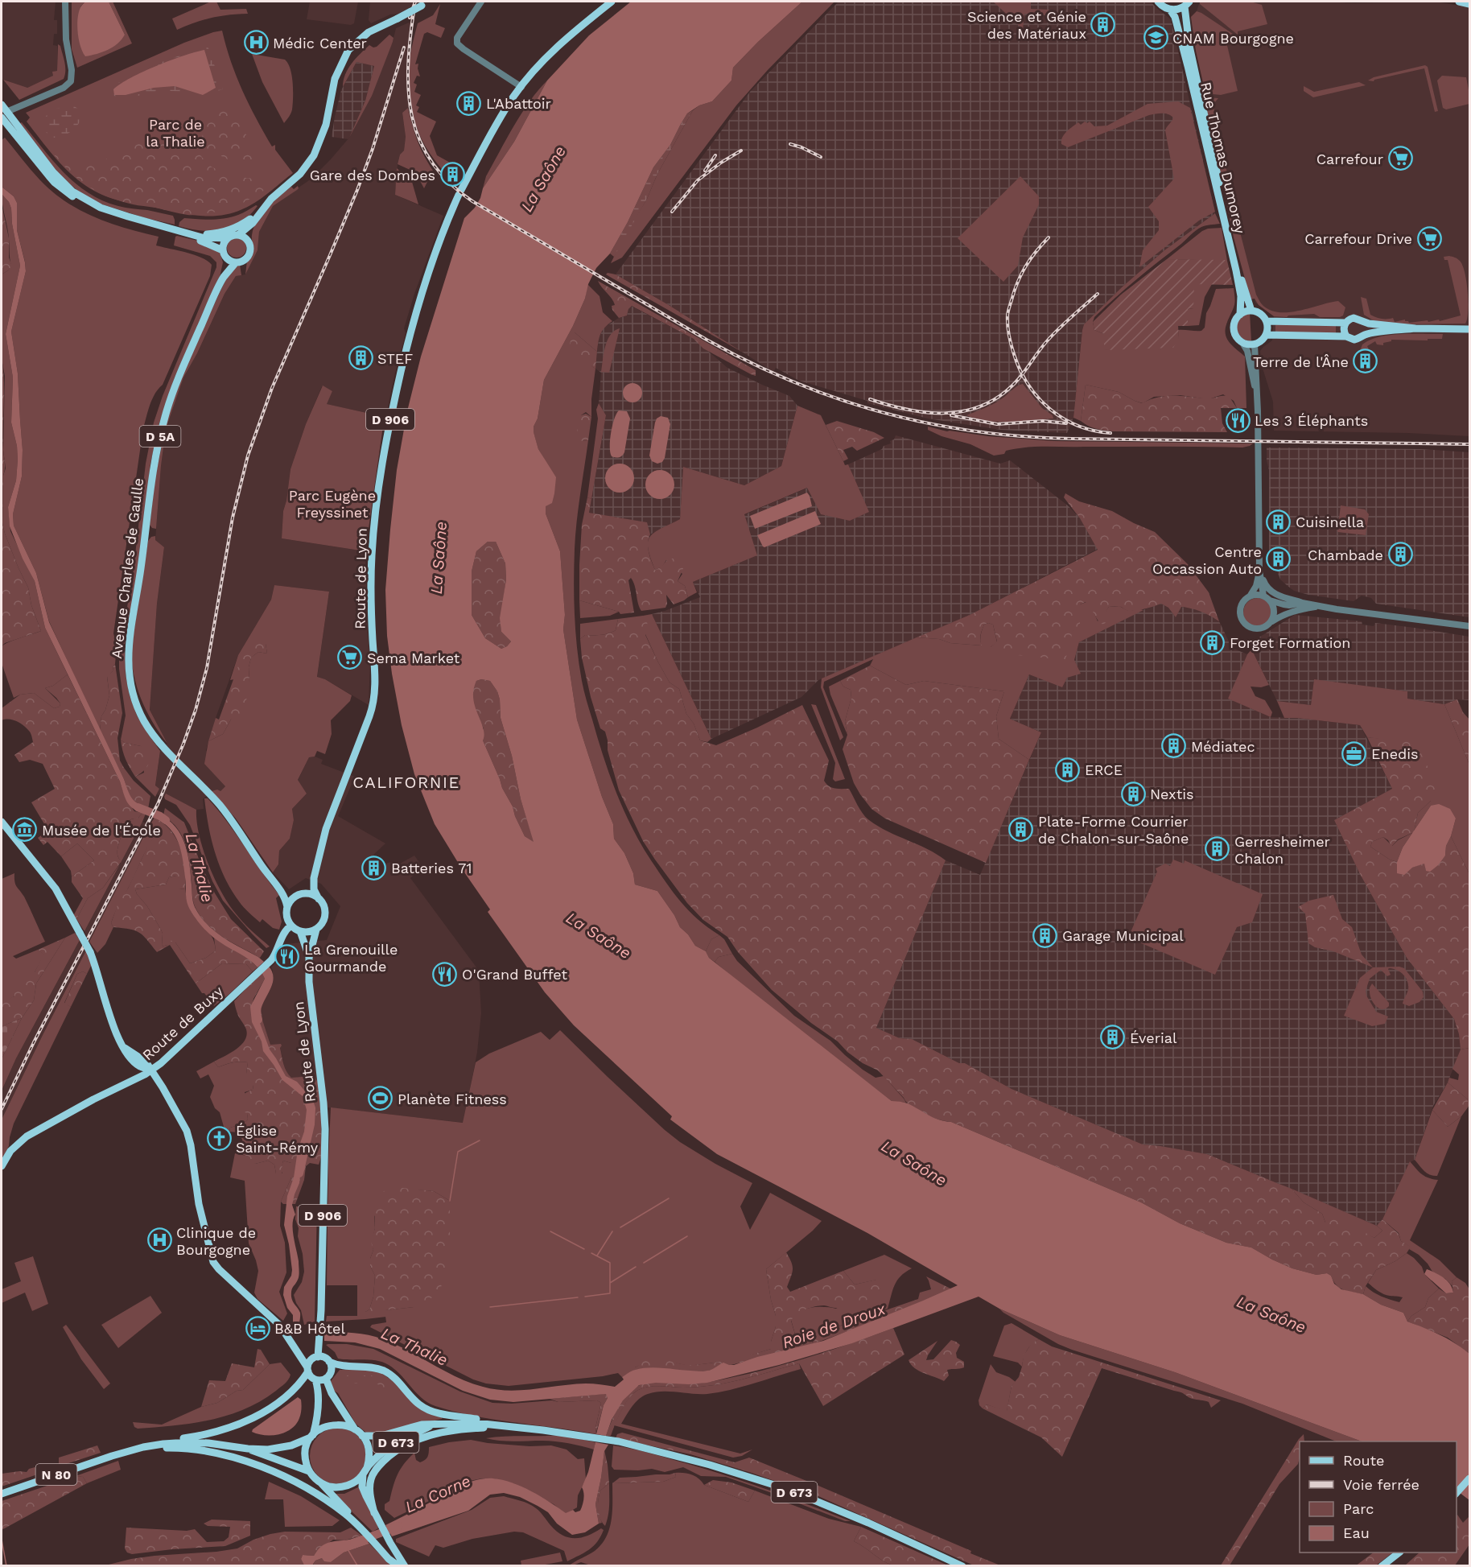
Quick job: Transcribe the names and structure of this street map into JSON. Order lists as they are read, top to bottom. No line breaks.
{"streets":{"main road":["Rue Thomas Dumorey","D 906","D 5A","Avenue Charles de Gaulle","Route de Lyon","Route de Buxy","D 673","N 80"]},"crossings":[["D 906","Route de Lyon"],["D 5A","Avenue Charles de Gaulle"],["D 5A","Route de Lyon"],["D 5A","Route de Buxy"],["Route de Lyon","Route de Buxy"],["D 673","N 80"]],"districts":["CALIFORNIE"],"water":["La Saône","La Thalie","Roie de Droux","La Corne"],"parks":["Parc de la Thalie","Parc Eugène Freyssinet"],"places":{"building":["Science et Génie des Matériaux","L'Abattoir","Gare des Dombes","STEF","Terre de l'Âne","Cuisinella","Chambade","Centre Occassion Auto","Forget Formation","Médiatec","ERCE","Nextis","Plate-Forme Courrier de Chalon-sur-Saône","Gerresheimer Chalon","Batteries 71","Garage Municipal","Éverial"],"school or university":["CNAM Bourgogne"],"hospital":["Médic Center","Clinique de Bourgogne"],"supermarket":["Carrefour","Carrefour Drive","Sema Market"],"restaurant":["Les 3 Éléphants","La Grenouille Gourmande","O'Grand Buffet"],"office":["Enedis"],"museum":["Musée de l'École"],"sports":["Planète Fitness"],"church":["Église Saint-Rémy"],"hotel":["B&B Hôtel"]},"legend":["Route","Voie ferrée","Parc","Eau"]}
